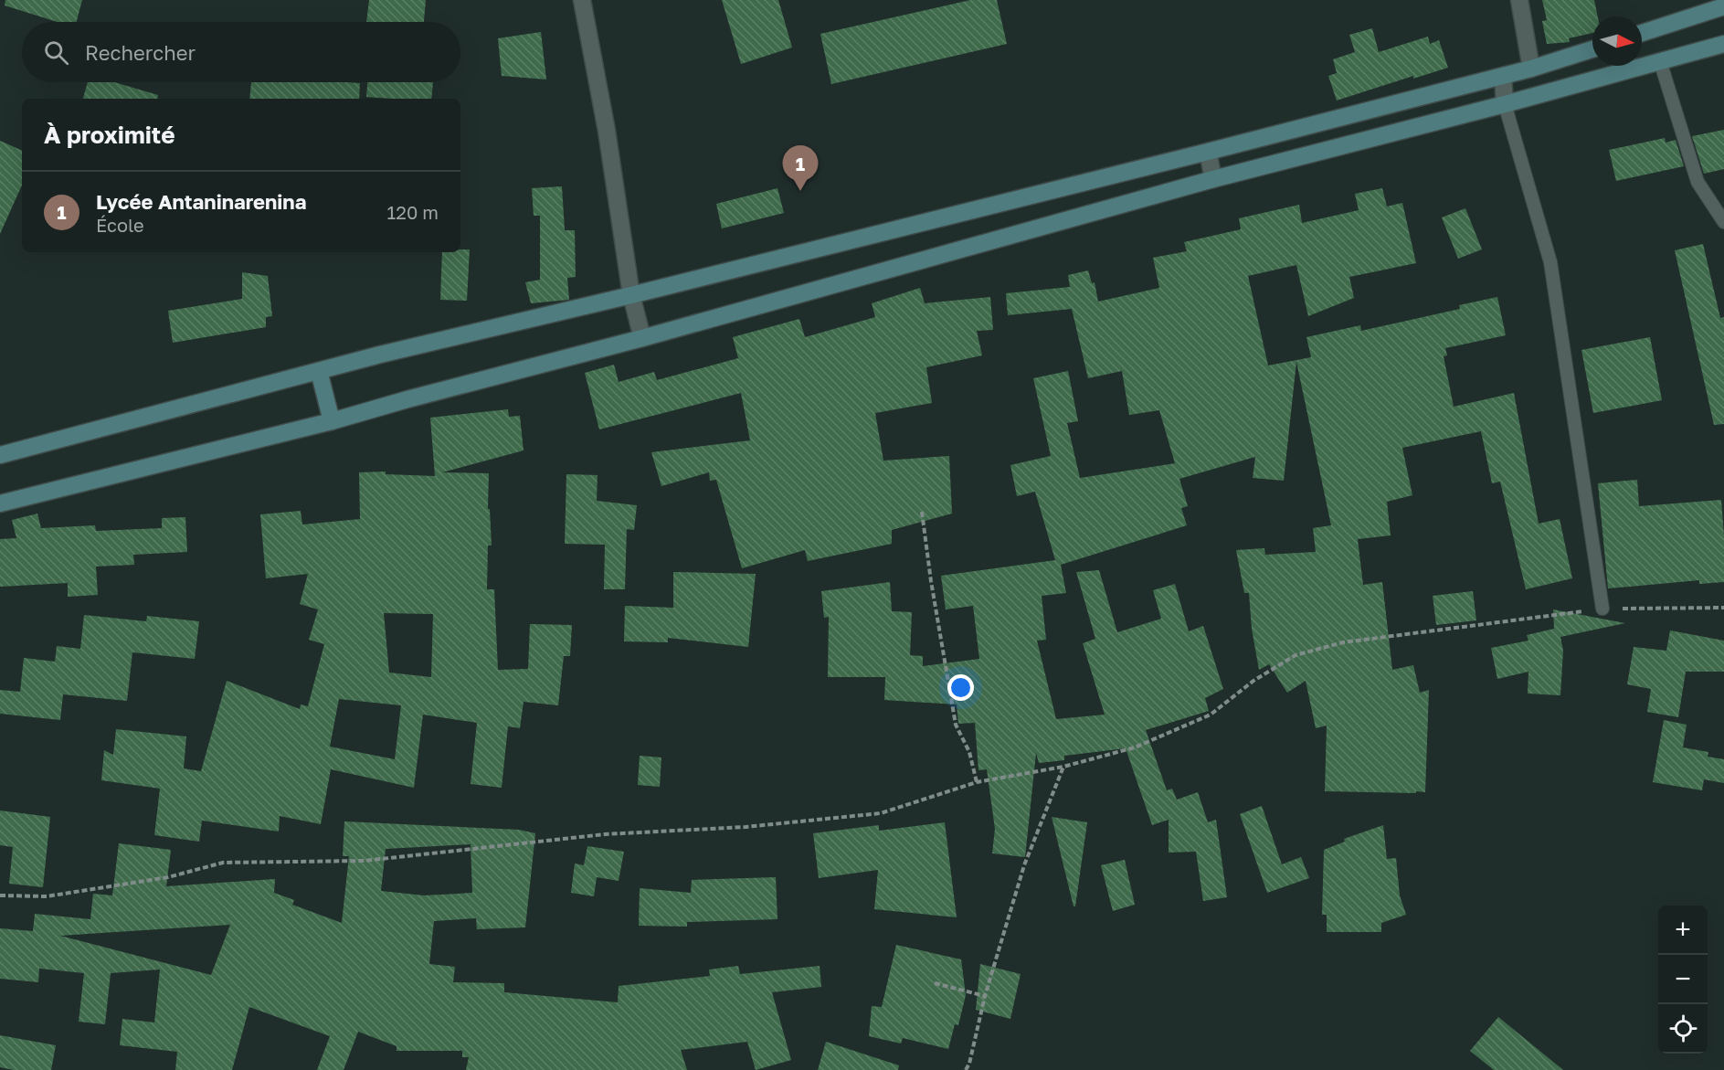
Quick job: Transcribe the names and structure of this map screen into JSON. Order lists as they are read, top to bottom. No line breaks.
{"north":"right","page":{"search":"Rechercher","heading":"À proximité","pins":"1","list":[{"mark":"1","name":"Lycée Antaninarenina","note":"École","value":"120 m"}],"map_buttons":["+","−"]}}
